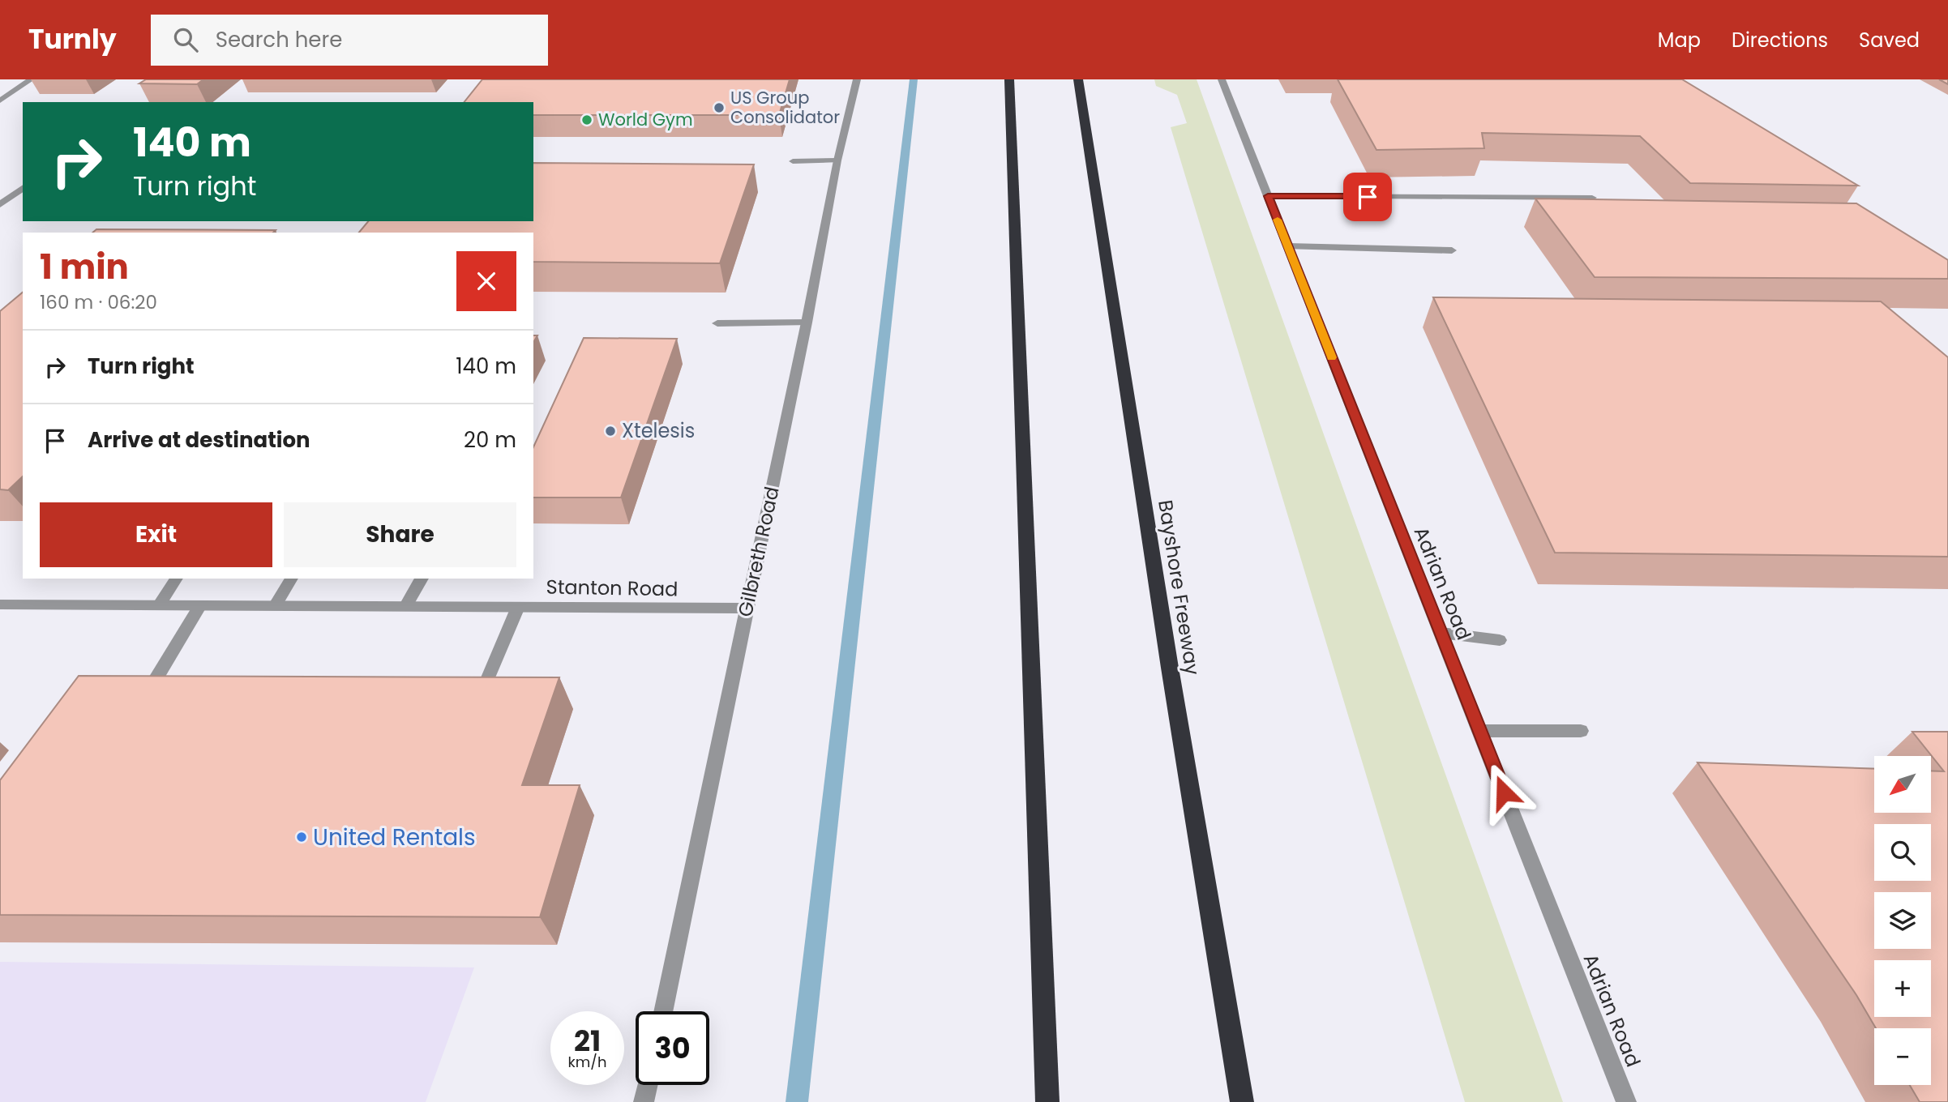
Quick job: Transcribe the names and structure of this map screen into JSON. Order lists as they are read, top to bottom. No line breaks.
{"streets":{"highway":["Bayshore Freeway"],"street":["Gilbreth Road","Adrian Road","Stanton Road"]},"crossings":[["Gilbreth Road","Stanton Road"]],"places":["US Group Consolidator","World Gym","Xtelesis","United Rentals"],"north":"bottom left","page":{"header":"Turnly","search":"Search here","nav":["Map","Directions","Saved"],"turn":["140 m","Turn right"],"heading":["1 min","160 m · 06:20"],"list":[{"name":"Turn right","value":"140 m"},{"name":"Arrive at destination","value":"20 m"}],"buttons":["Exit","Share"],"map_buttons":["+","−"],"speed":"21 km/h","limit":"30"}}
